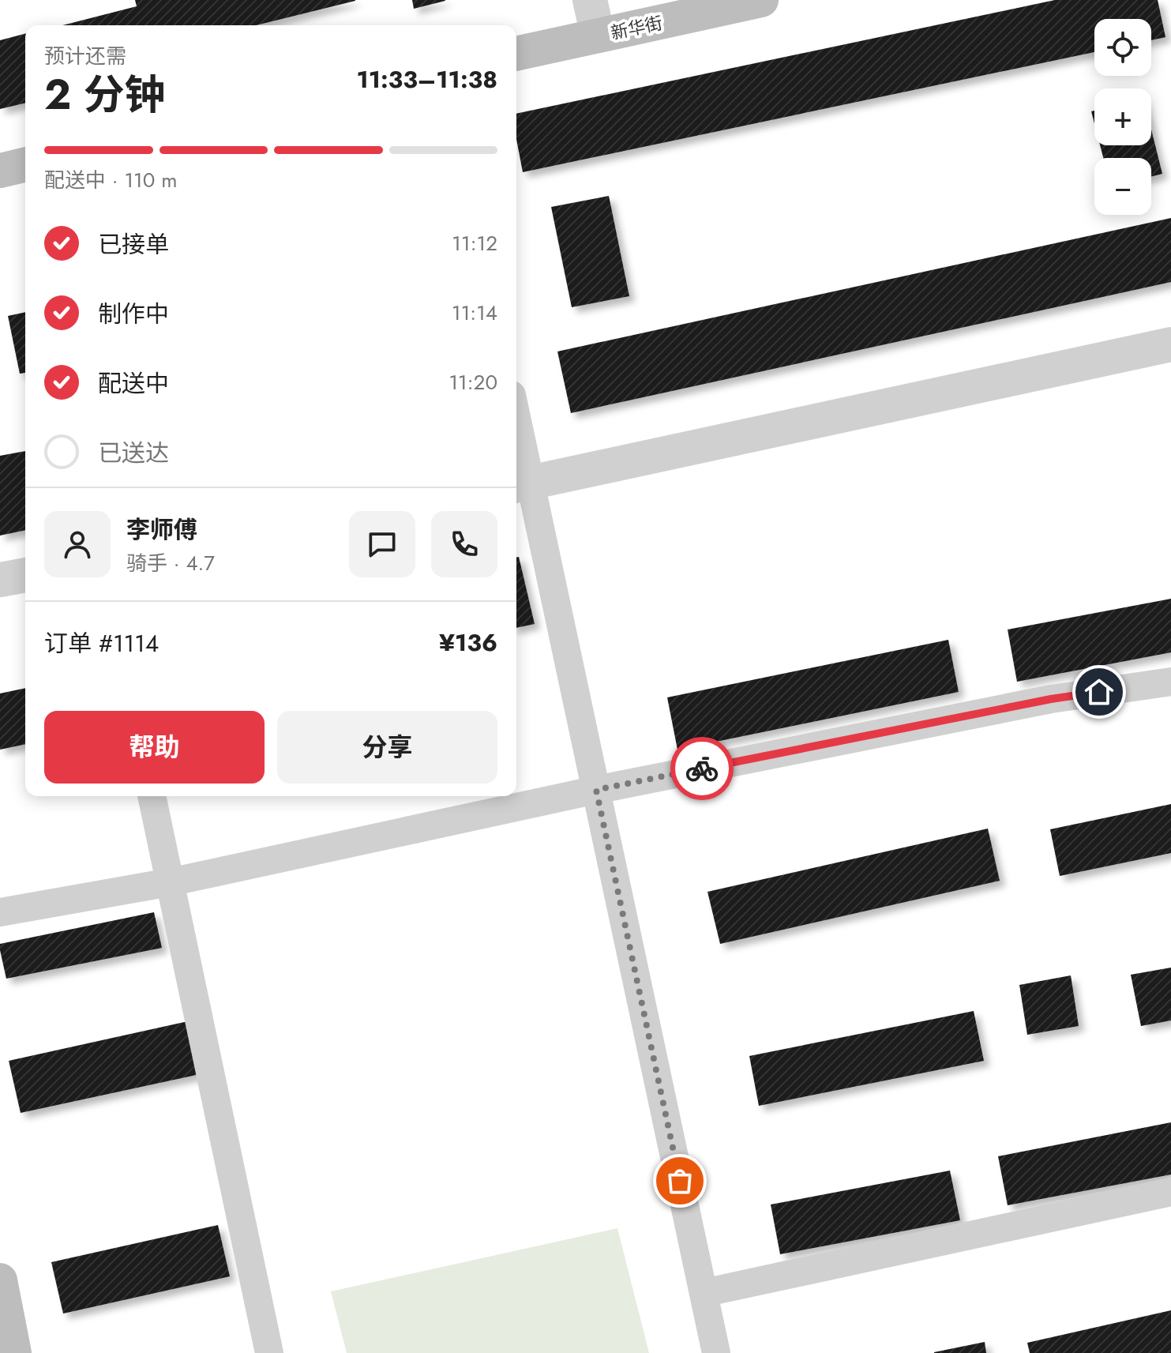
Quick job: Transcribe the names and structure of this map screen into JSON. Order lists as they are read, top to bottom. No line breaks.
{"streets":{"main road":["新华街"]},"page":{"map_buttons":["+","−"],"heading":["2 分钟","预计还需","11:33–11:38"],"panel":["李师傅","骑手 · 4.7","订单 #1114","¥136"],"bar":"配送中 · 110 m","list":[["已接单","11:12"],["制作中","11:14"],["配送中","11:20"],"已送达"],"buttons":["帮助","分享"]}}
